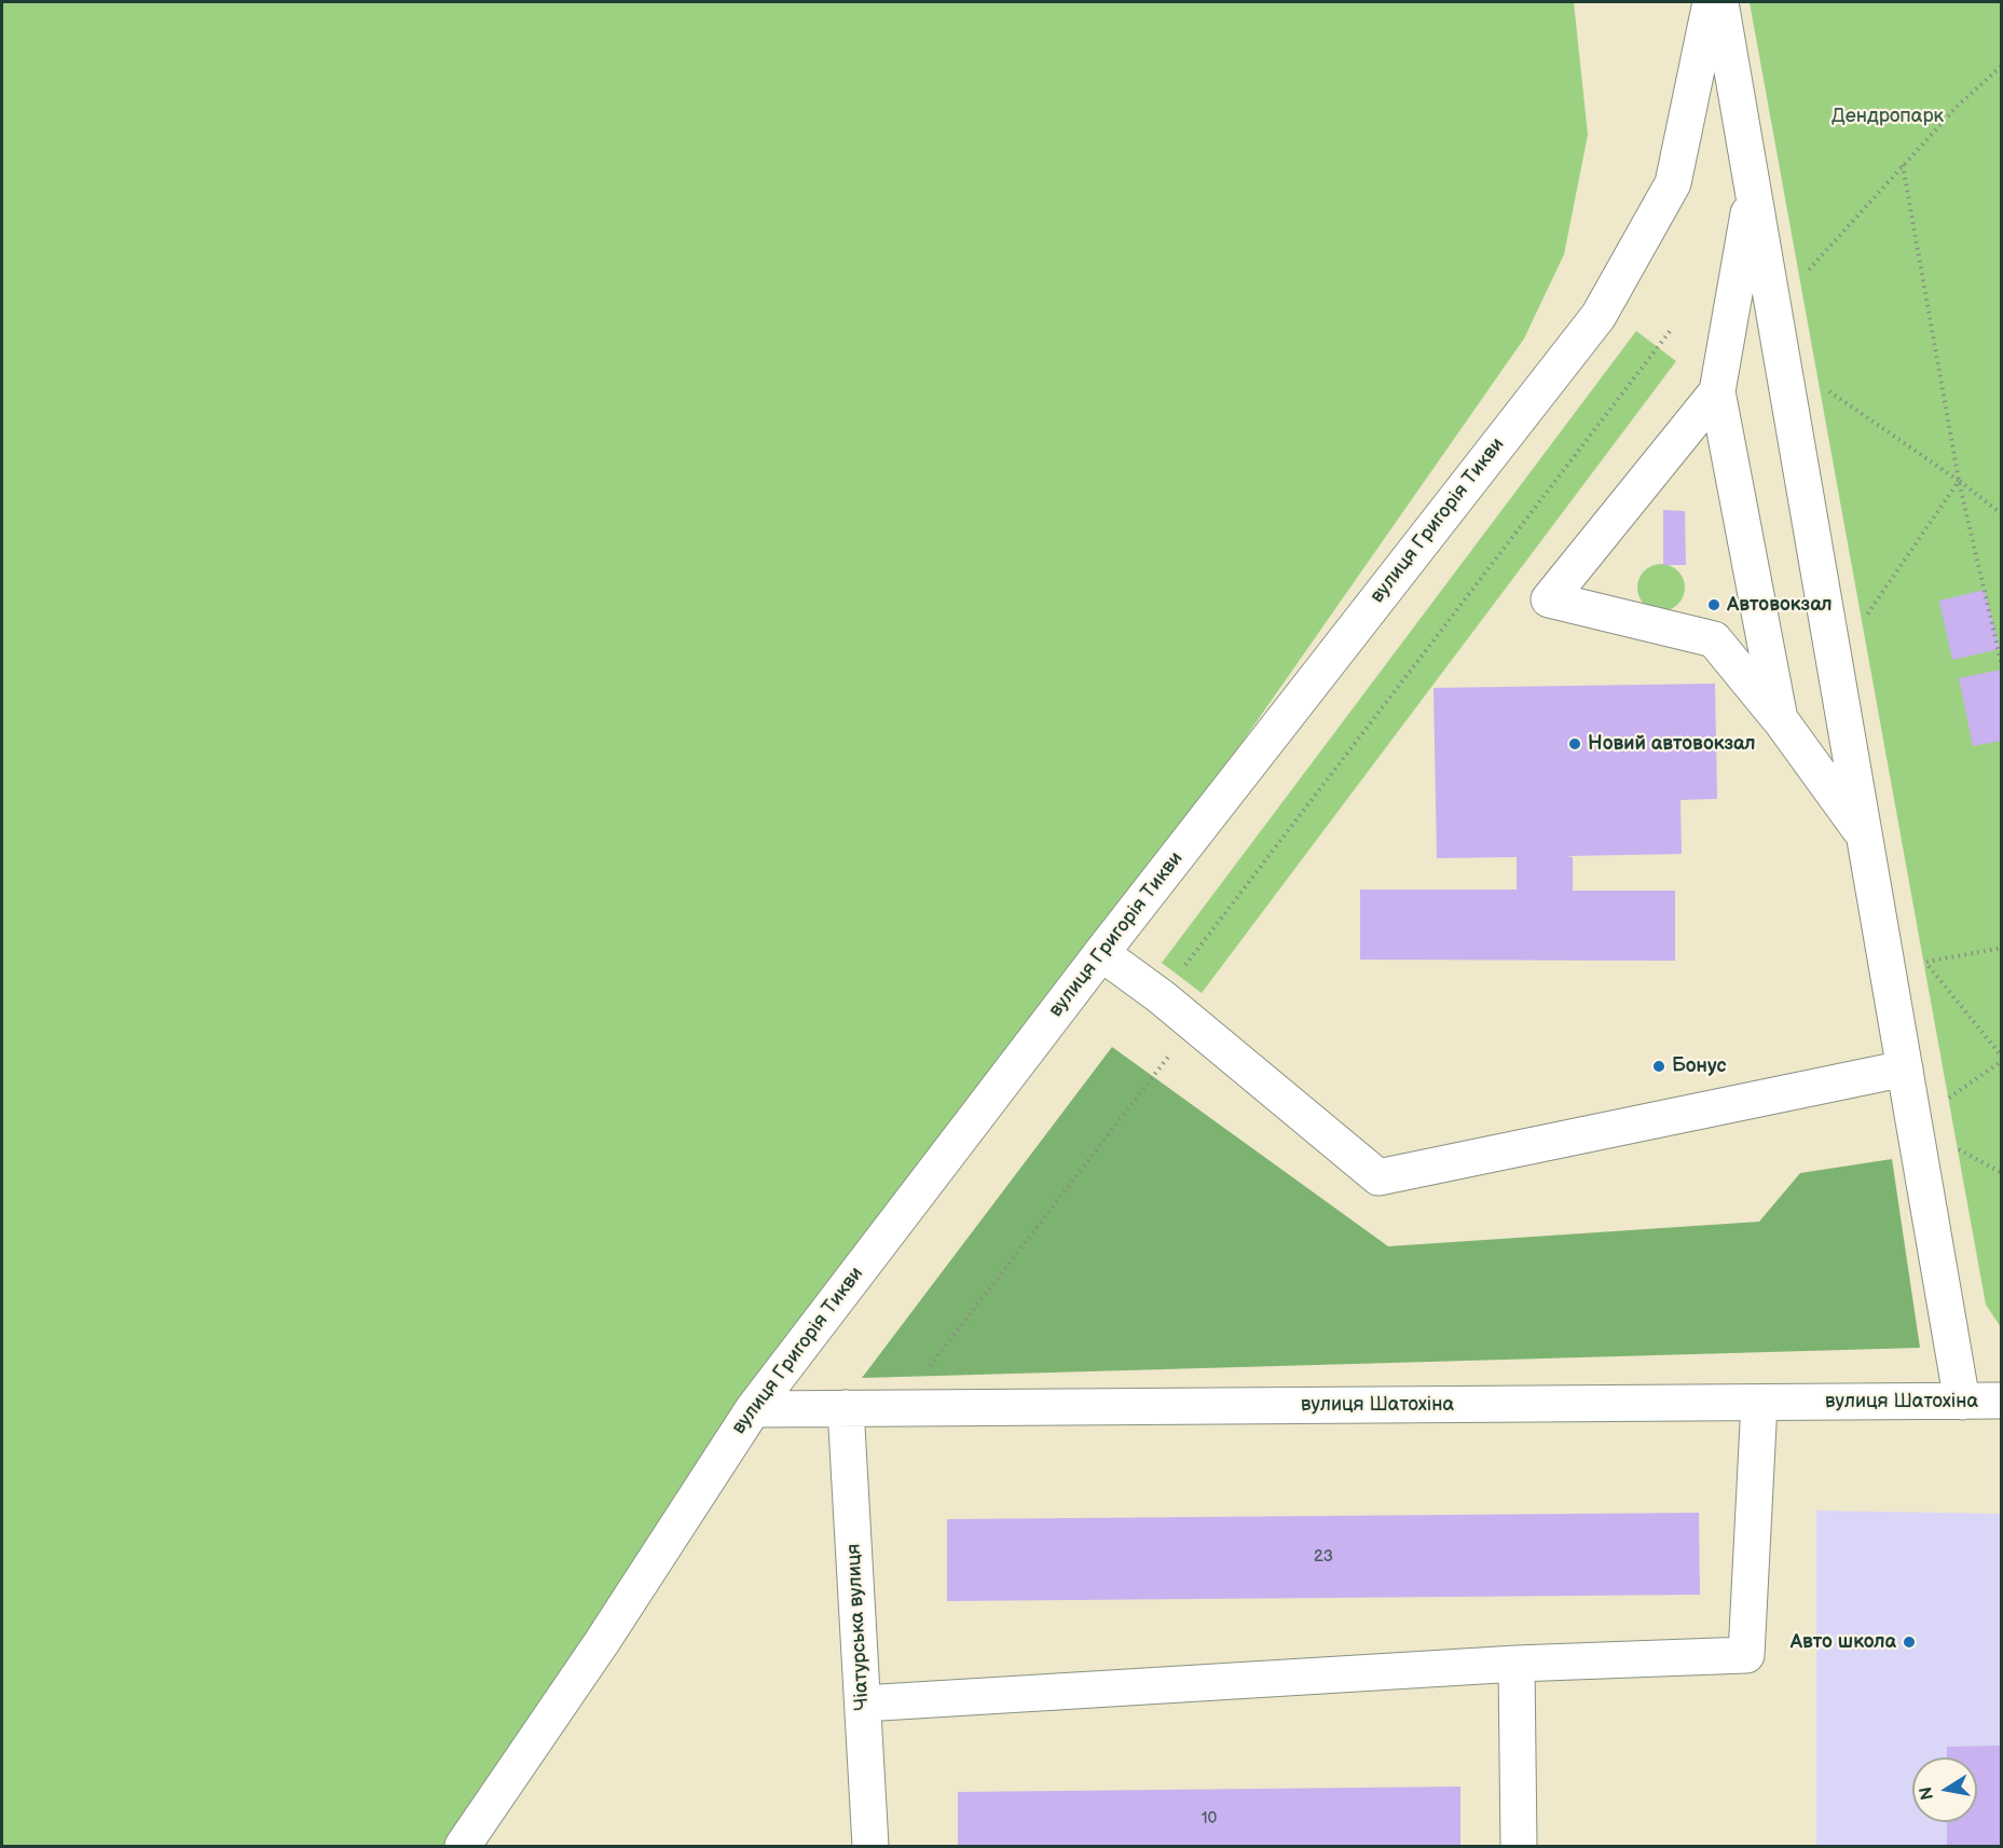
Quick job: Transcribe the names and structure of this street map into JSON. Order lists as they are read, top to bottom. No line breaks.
{"streets":{"street":["вулиця Григорія Тикви","вулиця Шатохіна","Чіатурська вулиця"]},"crossings":[["вулиця Григорія Тикви","вулиця Шатохіна"],["вулиця Шатохіна","Чіатурська вулиця"]],"parks":["Дендропарк"],"places":["Автовокзал","Новий автовокзал","Бонус","Авто школа"],"house_numbers":["23","10"],"north":"left"}
